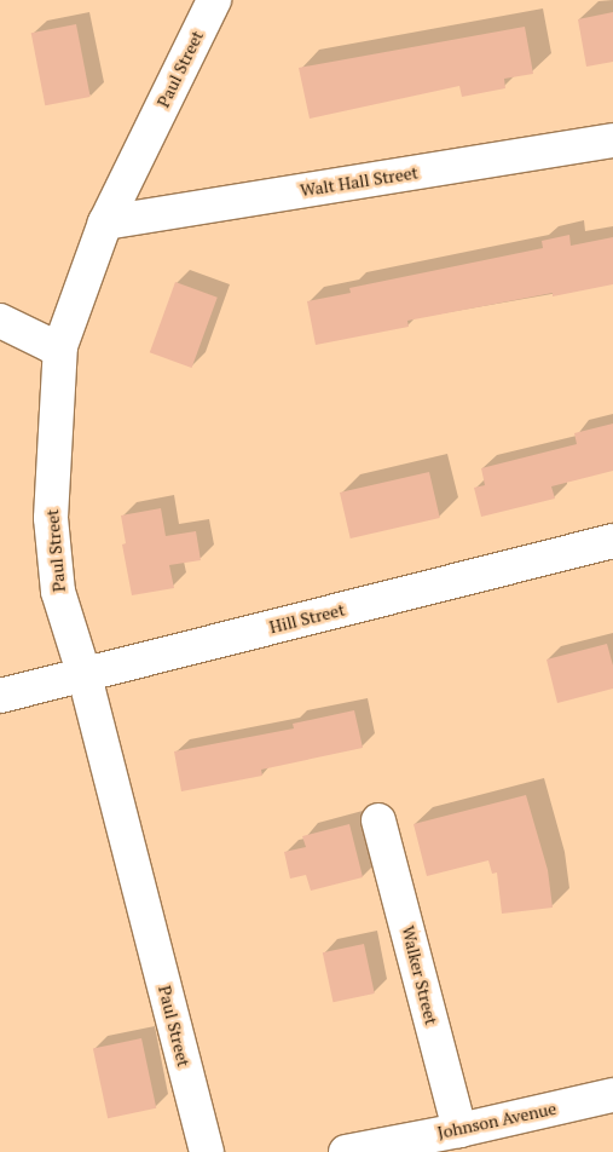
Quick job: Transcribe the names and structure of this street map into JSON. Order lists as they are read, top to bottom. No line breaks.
{"streets":{"street":["Paul Street","Walt Hall Street","Hill Street","Walker Street","Johnson Avenue"]},"crossings":[["Paul Street","Walt Hall Street"],["Paul Street","Hill Street"],["Walker Street","Johnson Avenue"]]}
